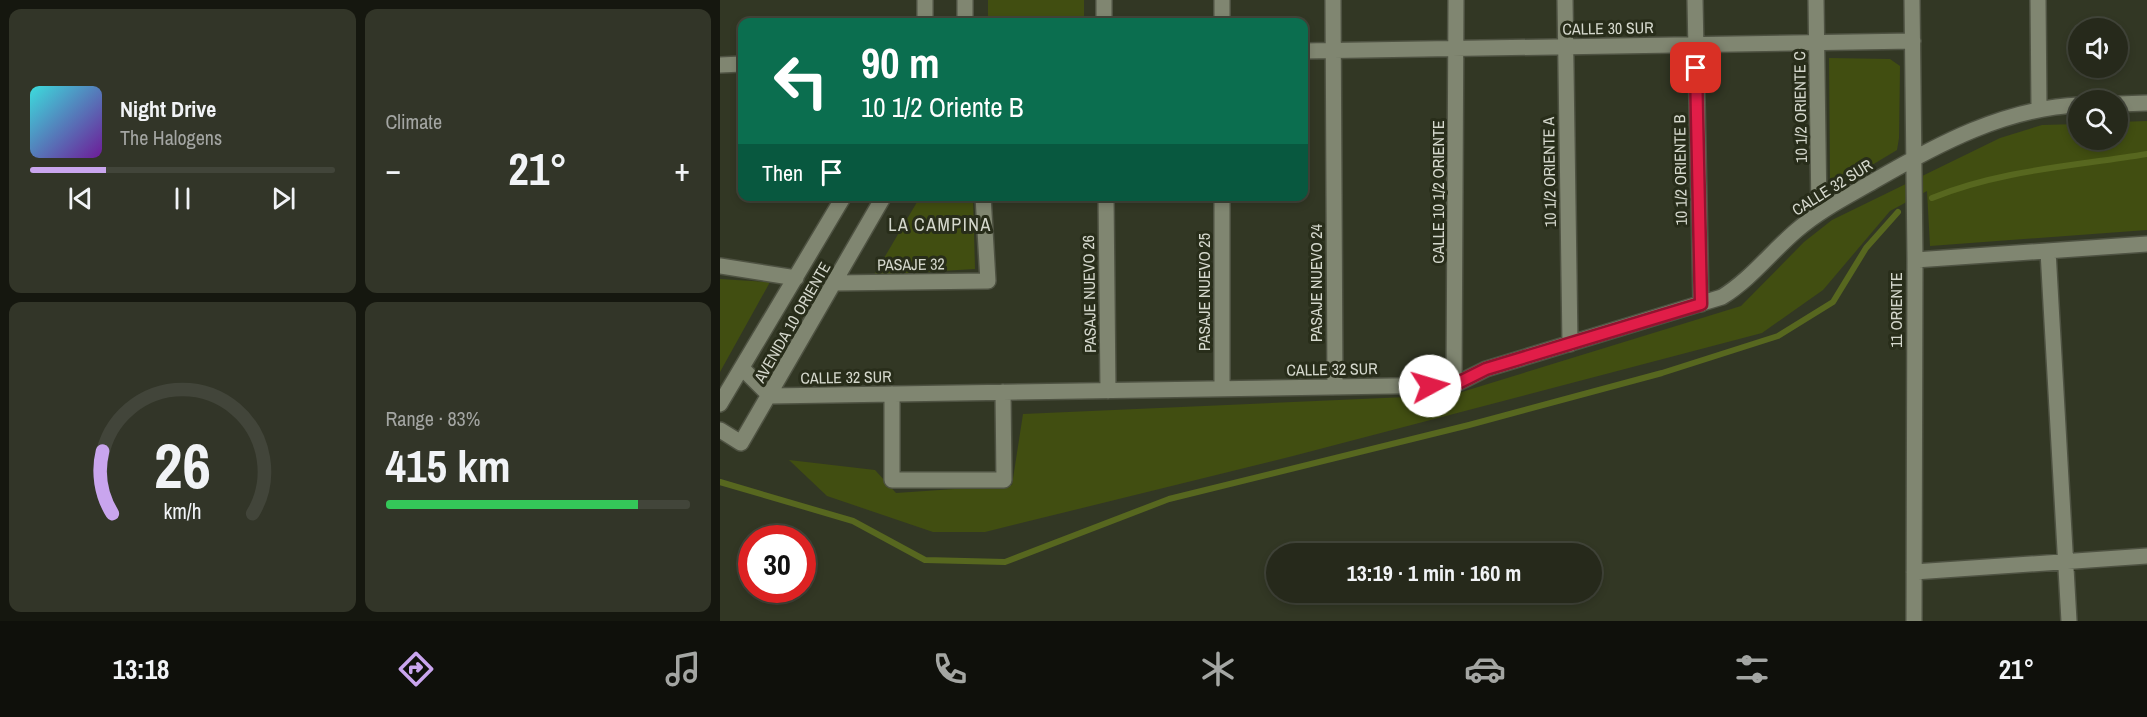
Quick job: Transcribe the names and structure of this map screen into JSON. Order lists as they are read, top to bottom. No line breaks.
{"streets":{"street":["CALLE 30 SUR","10 1/2 ORIENTE C","10 1/2 ORIENTE B","10 1/2 ORIENTE A","CALLE 32 SUR","CALLE 10 1/2 ORIENTE","PASAJE 32","PASAJE NUEVO 24","PASAJE NUEVO 25","PASAJE NUEVO 26","11 ORIENTE","AVENIDA 10 ORIENTE"]},"crossings":[["CALLE 30 SUR","10 1/2 ORIENTE C"],["CALLE 30 SUR","10 1/2 ORIENTE B"],["CALLE 30 SUR","10 1/2 ORIENTE A"],["CALLE 30 SUR","CALLE 10 1/2 ORIENTE"],["CALLE 30 SUR","PASAJE NUEVO 24"],["CALLE 30 SUR","11 ORIENTE"],["10 1/2 ORIENTE C","CALLE 32 SUR"],["10 1/2 ORIENTE B","CALLE 32 SUR"],["10 1/2 ORIENTE A","CALLE 32 SUR"],["CALLE 32 SUR","CALLE 10 1/2 ORIENTE"],["CALLE 32 SUR","PASAJE NUEVO 24"],["CALLE 32 SUR","PASAJE NUEVO 25"],["CALLE 32 SUR","PASAJE NUEVO 26"],["CALLE 32 SUR","11 ORIENTE"],["CALLE 32 SUR","AVENIDA 10 ORIENTE"],["PASAJE 32","AVENIDA 10 ORIENTE"]],"districts":["LA CAMPINA"],"page":{"tile":["Climate",["Range · 83%","415 km"]],"turn":["90 m","10 1/2 Oriente B"],"song":["Night Drive","The Halogens"],"heat":["−","21°","+"],"then":"Then","limit":"30","trip":"13:19 · 1 min · 160 m","tabs":["13:18","21°"],"gauge":["26","km/h"]}}
